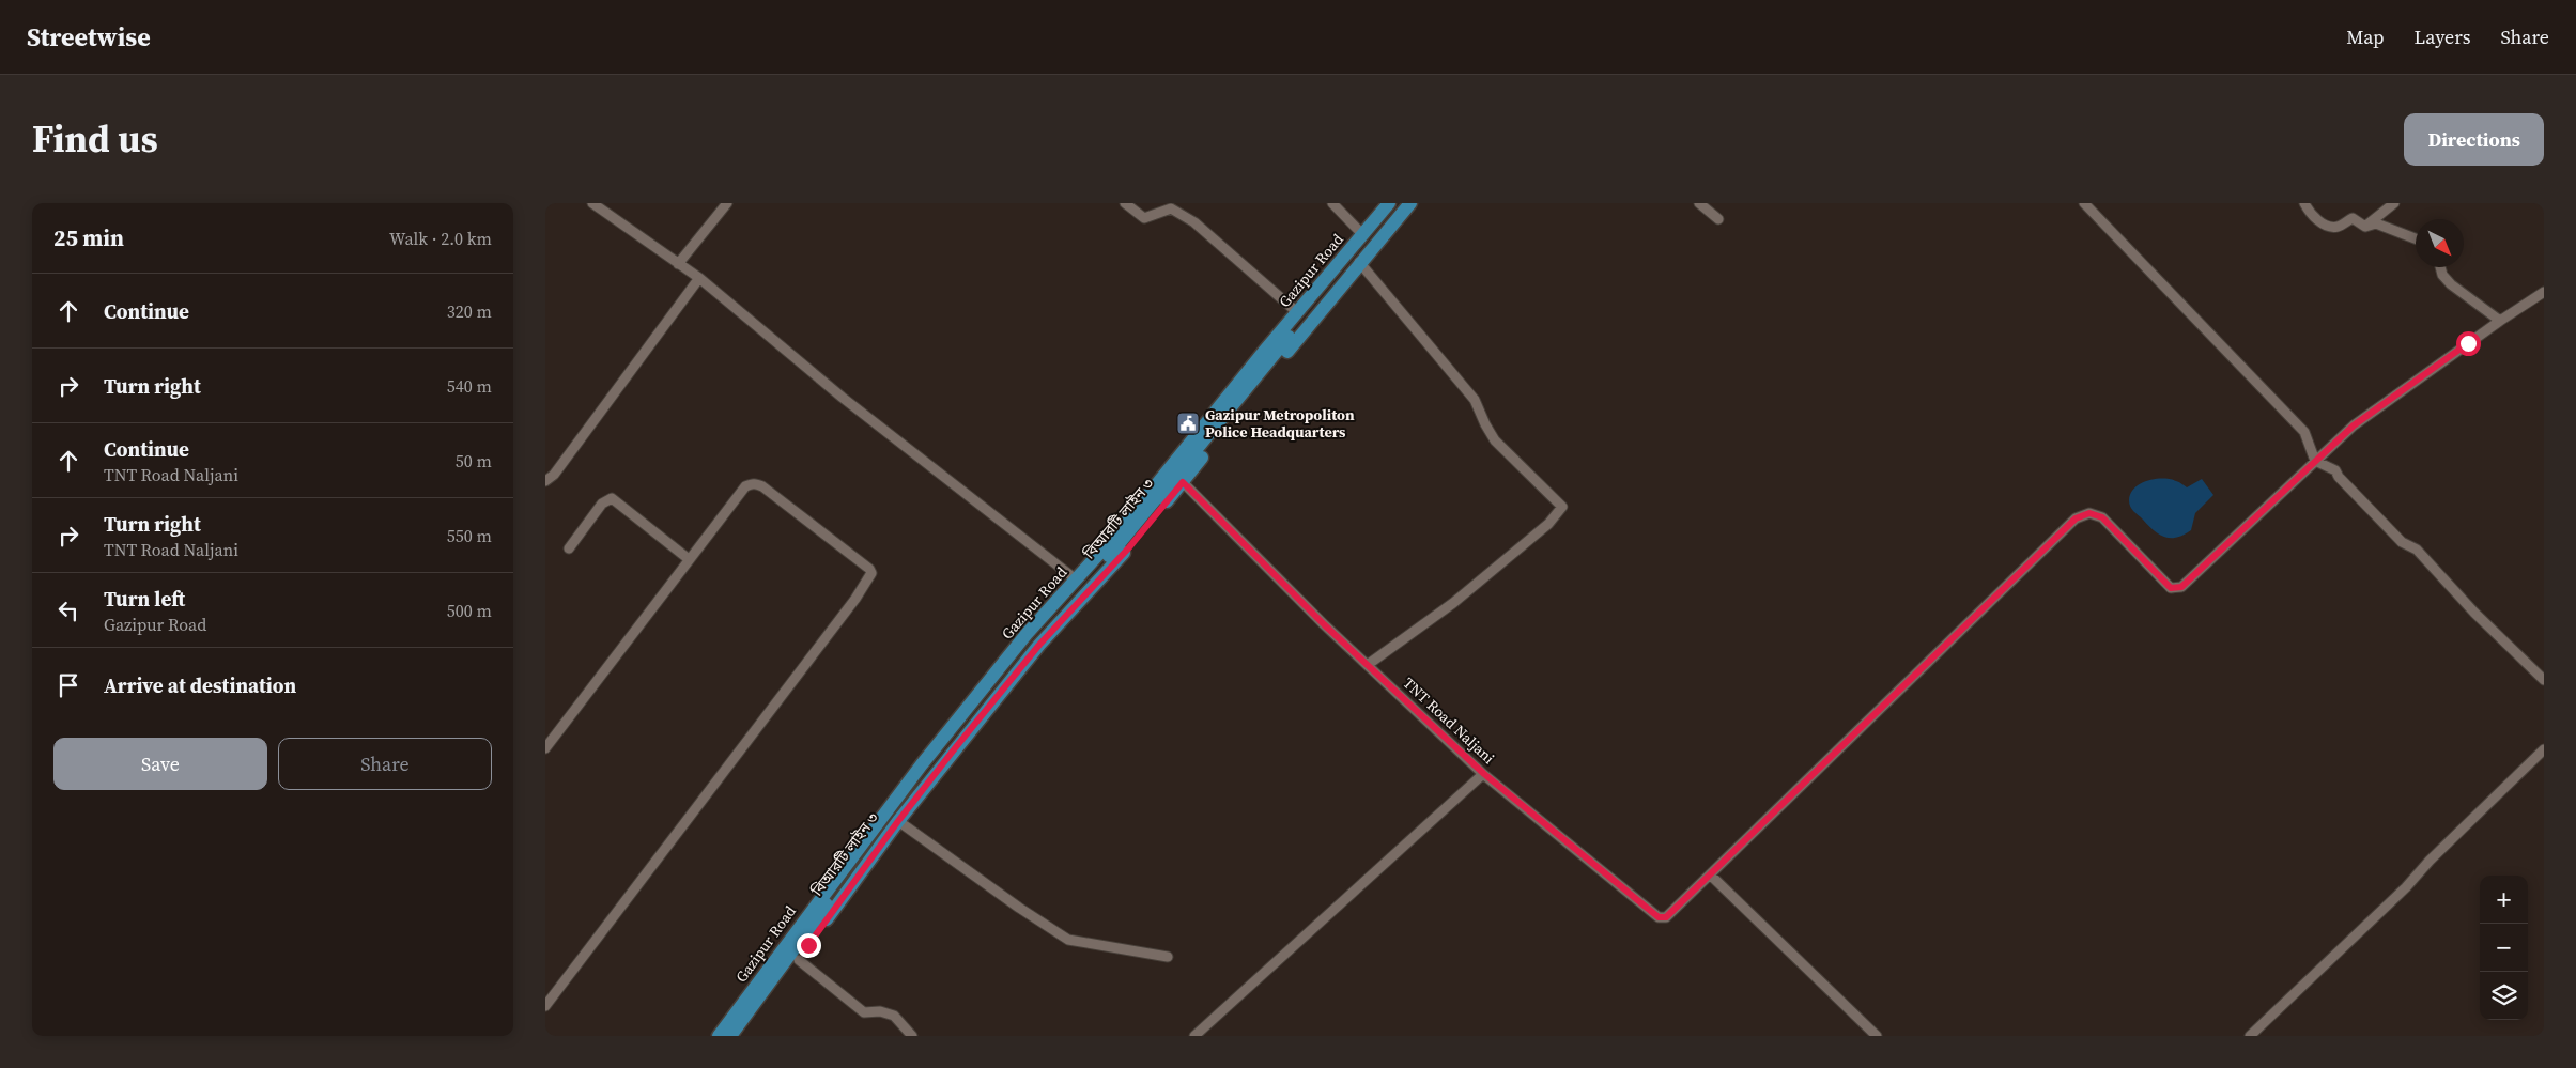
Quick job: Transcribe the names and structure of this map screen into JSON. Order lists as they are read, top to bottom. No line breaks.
{"streets":{"main road":["Gazipur Road","বিআরটি লাইন ৩"],"street":["TNT Road Naljani"]},"places":{"public building":["Gazipur Metropoliton Police Headquarters"]},"north":"bottom right","page":{"header":"Streetwise","nav":["Map","Layers","Share"],"title":"Find us","buttons":["Directions",["Save","Share"]],"heading":["25 min","Walk · 2.0 km"],"list":[["Continue","320 m"],["Turn right","540 m"],["Continue","TNT Road Naljani","50 m"],["Turn right","TNT Road Naljani","550 m"],["Turn left","Gazipur Road","500 m"],"Arrive at destination"],"map_buttons":["+","−"]}}
